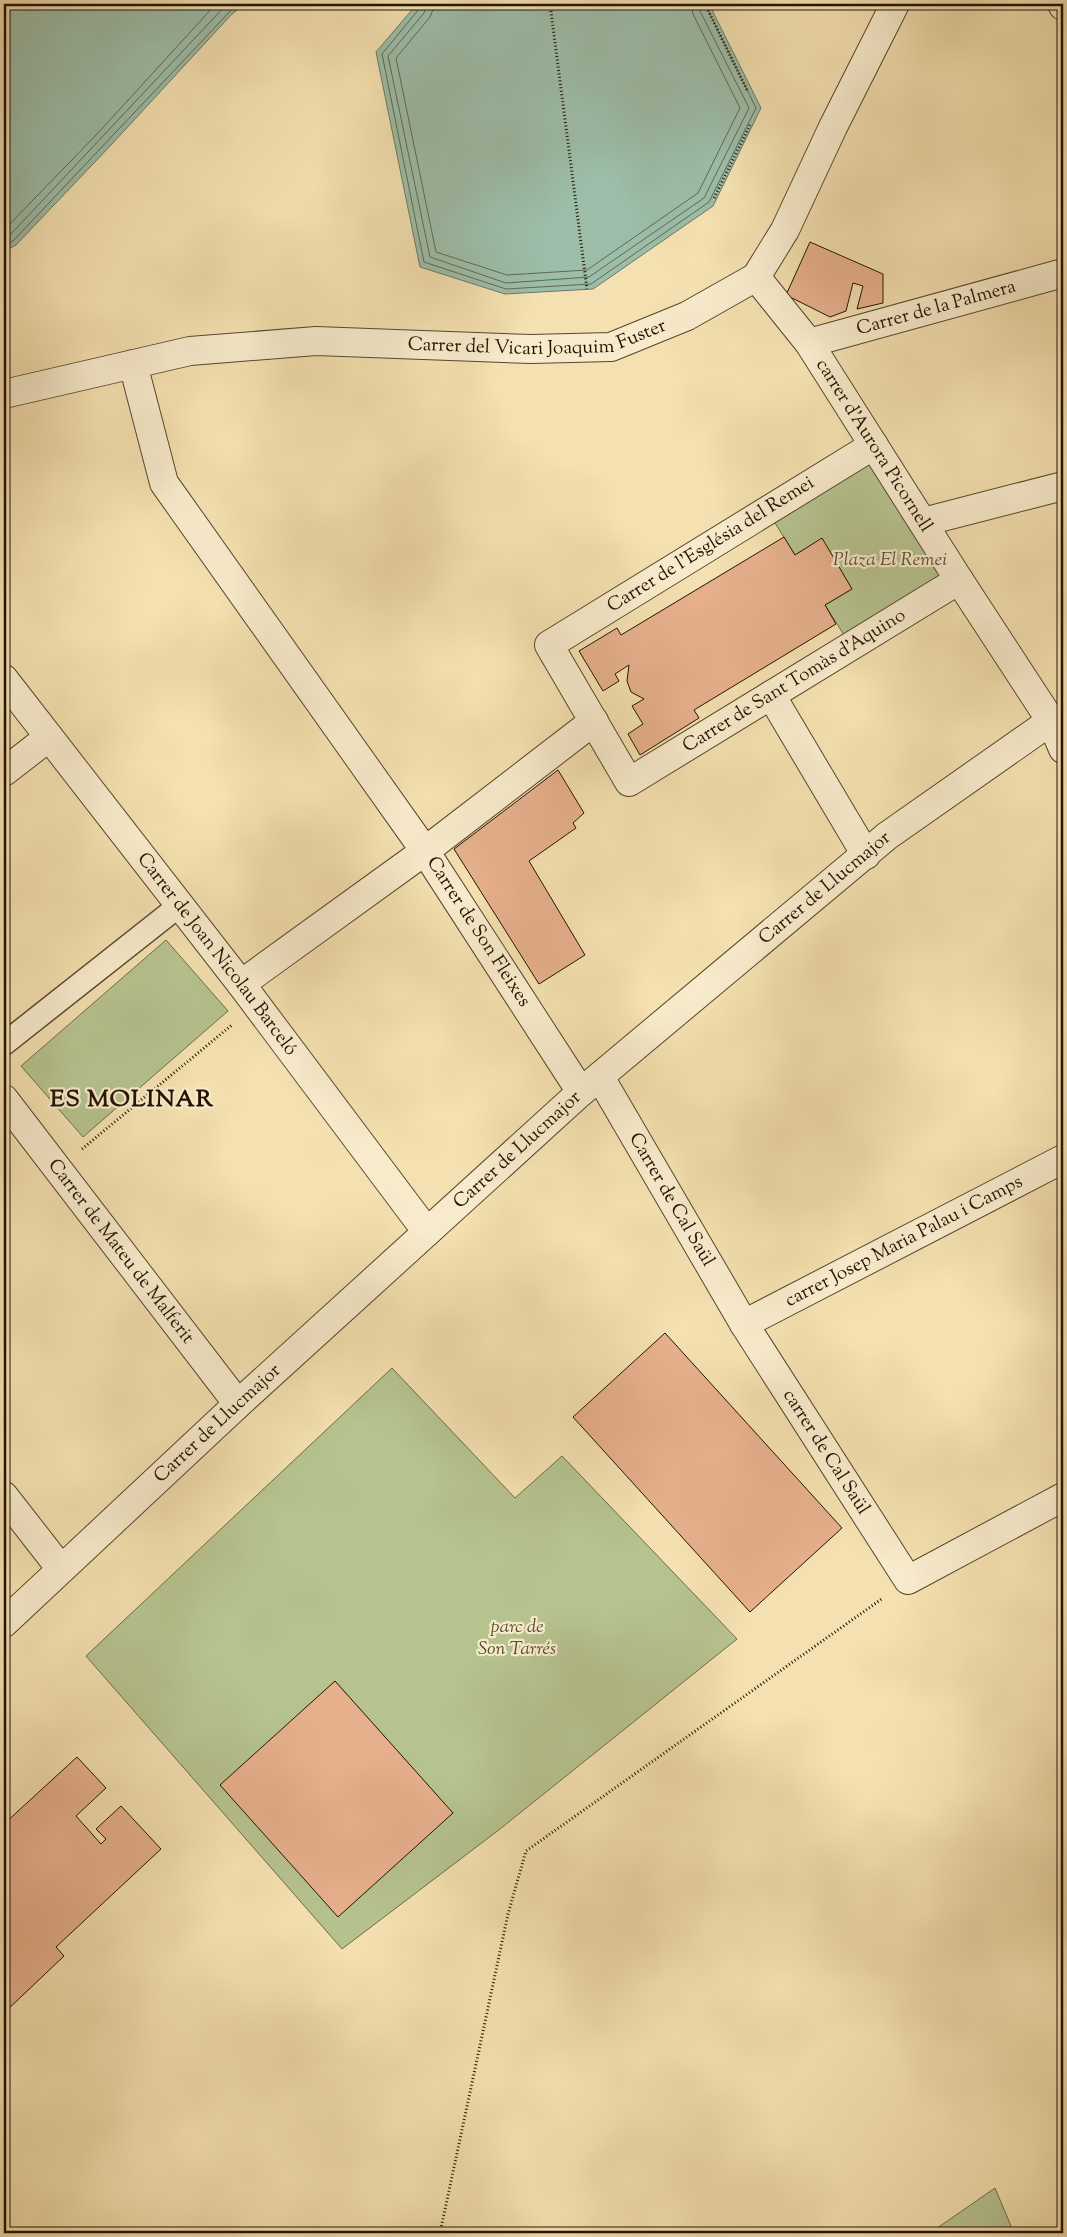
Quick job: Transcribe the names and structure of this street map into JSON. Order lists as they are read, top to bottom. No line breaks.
{"streets":{"street":["Carrer de la Palmera","Carrer del Vicari Joaquim Fuster","carrer d'Aurora Picornell","Carrer de l'Església del Remei","Carrer de Sant Tomàs d'Aquino","Carrer de Llucmajor","Carrer de Son Fleixes","Carrer de Joan Nicolau Barceló","Carrer de Cal Saül","carrer Josep Maria Palau i Camps","Carrer de Mateu de Malferit","carrer de Cal Saül"]},"crossings":[["Carrer de la Palmera","carrer d'Aurora Picornell"],["Carrer del Vicari Joaquim Fuster","carrer d'Aurora Picornell"],["carrer d'Aurora Picornell","Carrer de l'Església del Remei"],["carrer d'Aurora Picornell","Carrer de Sant Tomàs d'Aquino"],["carrer d'Aurora Picornell","Carrer de Llucmajor"],["Carrer de l'Església del Remei","Carrer de Sant Tomàs d'Aquino"],["Carrer de l'Església del Remei","Carrer de Son Fleixes"],["Carrer de Sant Tomàs d'Aquino","Carrer de Son Fleixes"],["Carrer de Llucmajor","Carrer de Son Fleixes"],["Carrer de Llucmajor","Carrer de Joan Nicolau Barceló"],["Carrer de Llucmajor","Carrer de Cal Saül"],["Carrer de Llucmajor","Carrer de Mateu de Malferit"],["Carrer de Son Fleixes","Carrer de Cal Saül"],["Carrer de Cal Saül","carrer Josep Maria Palau i Camps"],["Carrer de Cal Saül","carrer de Cal Saül"],["carrer Josep Maria Palau i Camps","carrer de Cal Saül"]],"districts":["ES MOLINAR"],"parks":["Plaza El Remei","parc de Son Tarrés"]}
